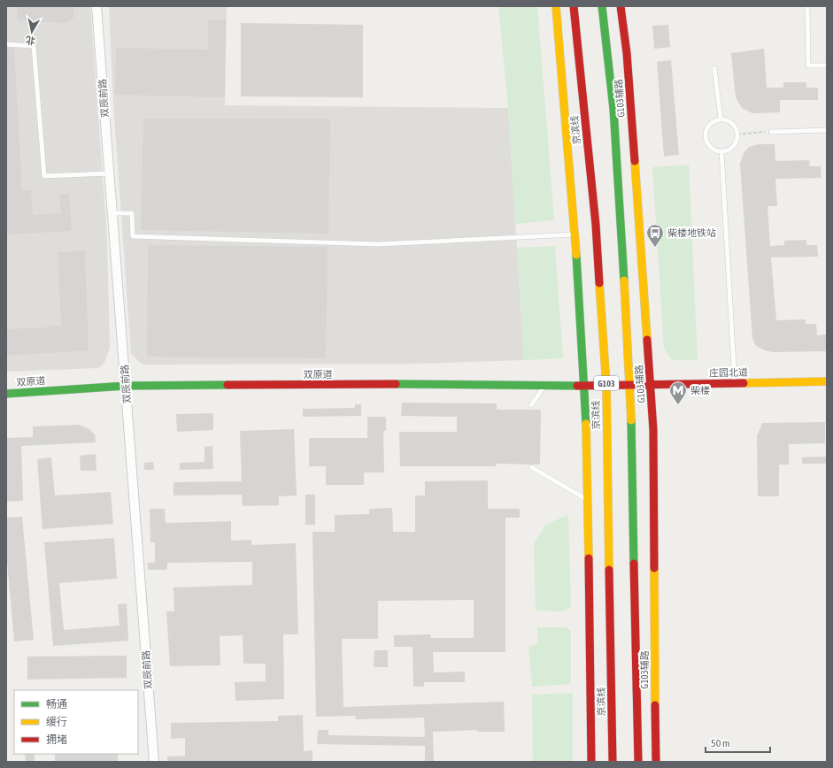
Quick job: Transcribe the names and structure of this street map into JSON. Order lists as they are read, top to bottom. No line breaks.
{"streets":{"main road":["G103辅路","京滨线","庄园北道","双原道","G103"],"street":["双辰前路"]},"crossings":[["双辰前路","双原道"],["G103辅路","庄园北道"],["京滨线","双原道"],["庄园北道","双原道"],["庄园北道","G103"],["双原道","G103"]],"places":{"bus stop":["柴楼地铁站"],"metro station":["柴楼"]},"legend":["畅通","缓行","拥堵"],"scale_bar":"50 m","north":"bottom"}
